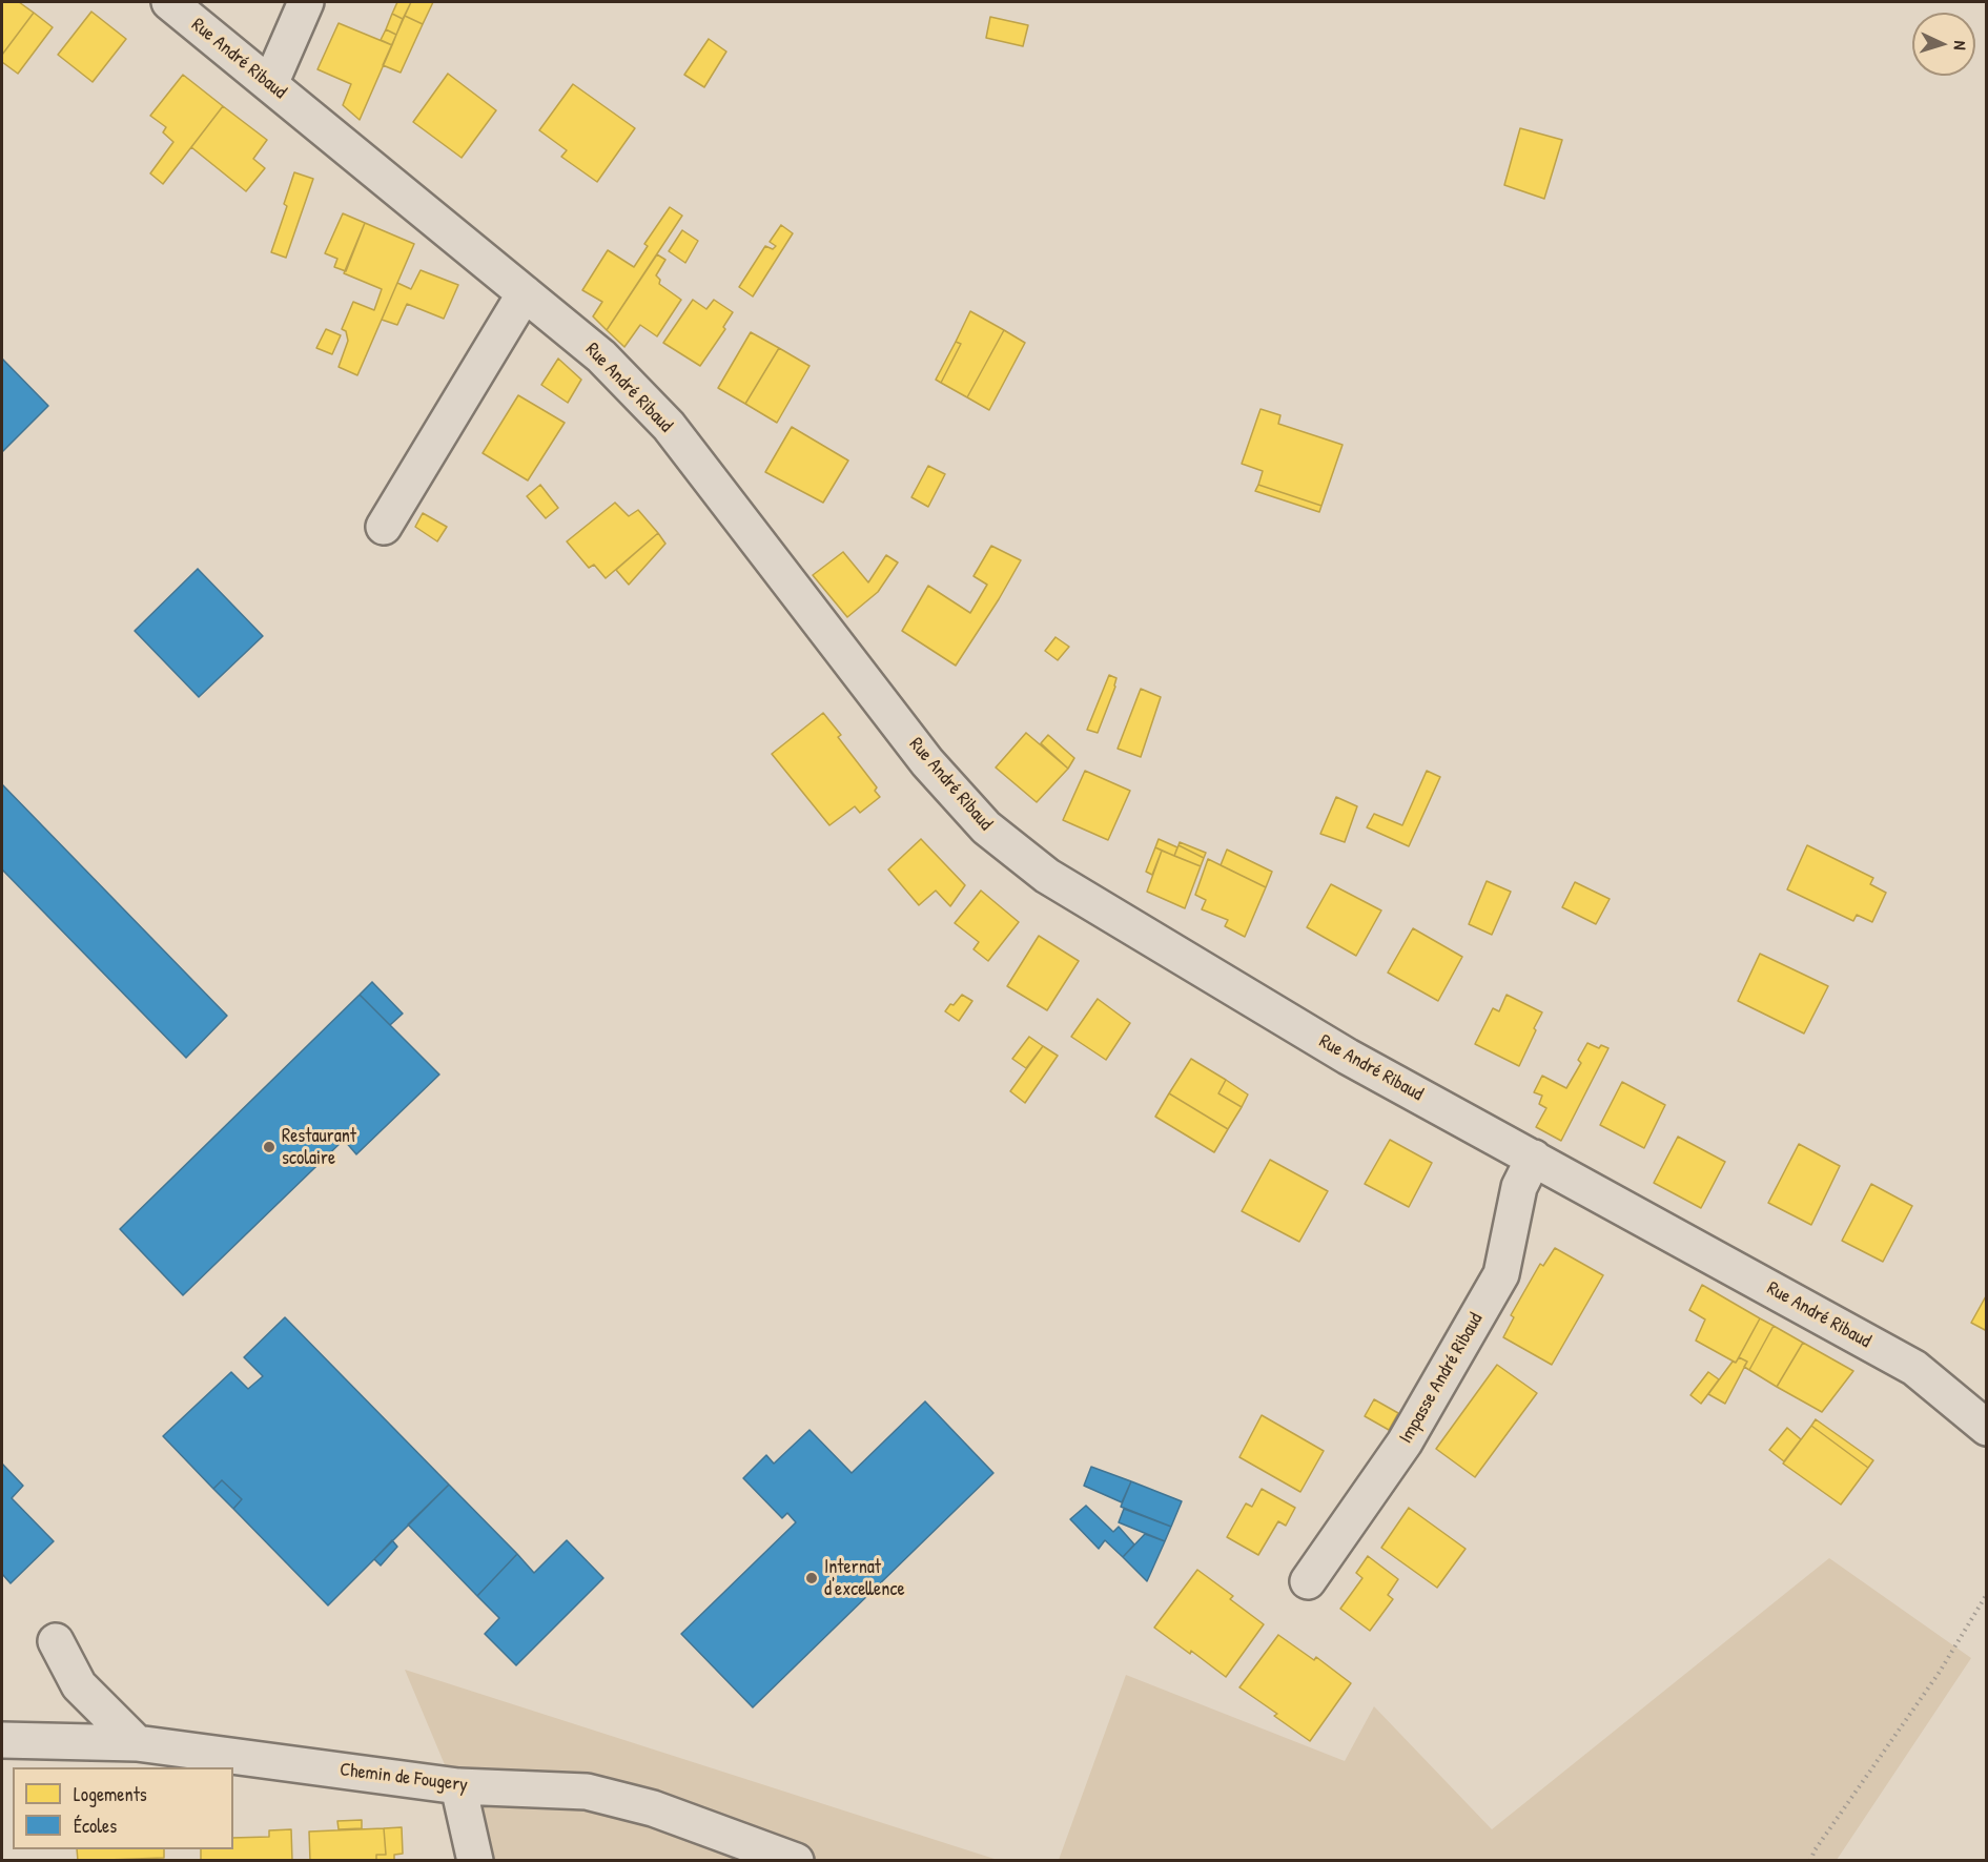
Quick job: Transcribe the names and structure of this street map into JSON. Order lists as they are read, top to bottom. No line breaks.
{"streets":{"street":["Rue André Ribaud","Impasse André Ribaud","Chemin de Fougery"]},"crossings":[["Rue André Ribaud","Impasse André Ribaud"]],"places":["Restaurant scolaire","Internat d'excellence"],"legend":["Logements","Écoles"],"north":"right"}
